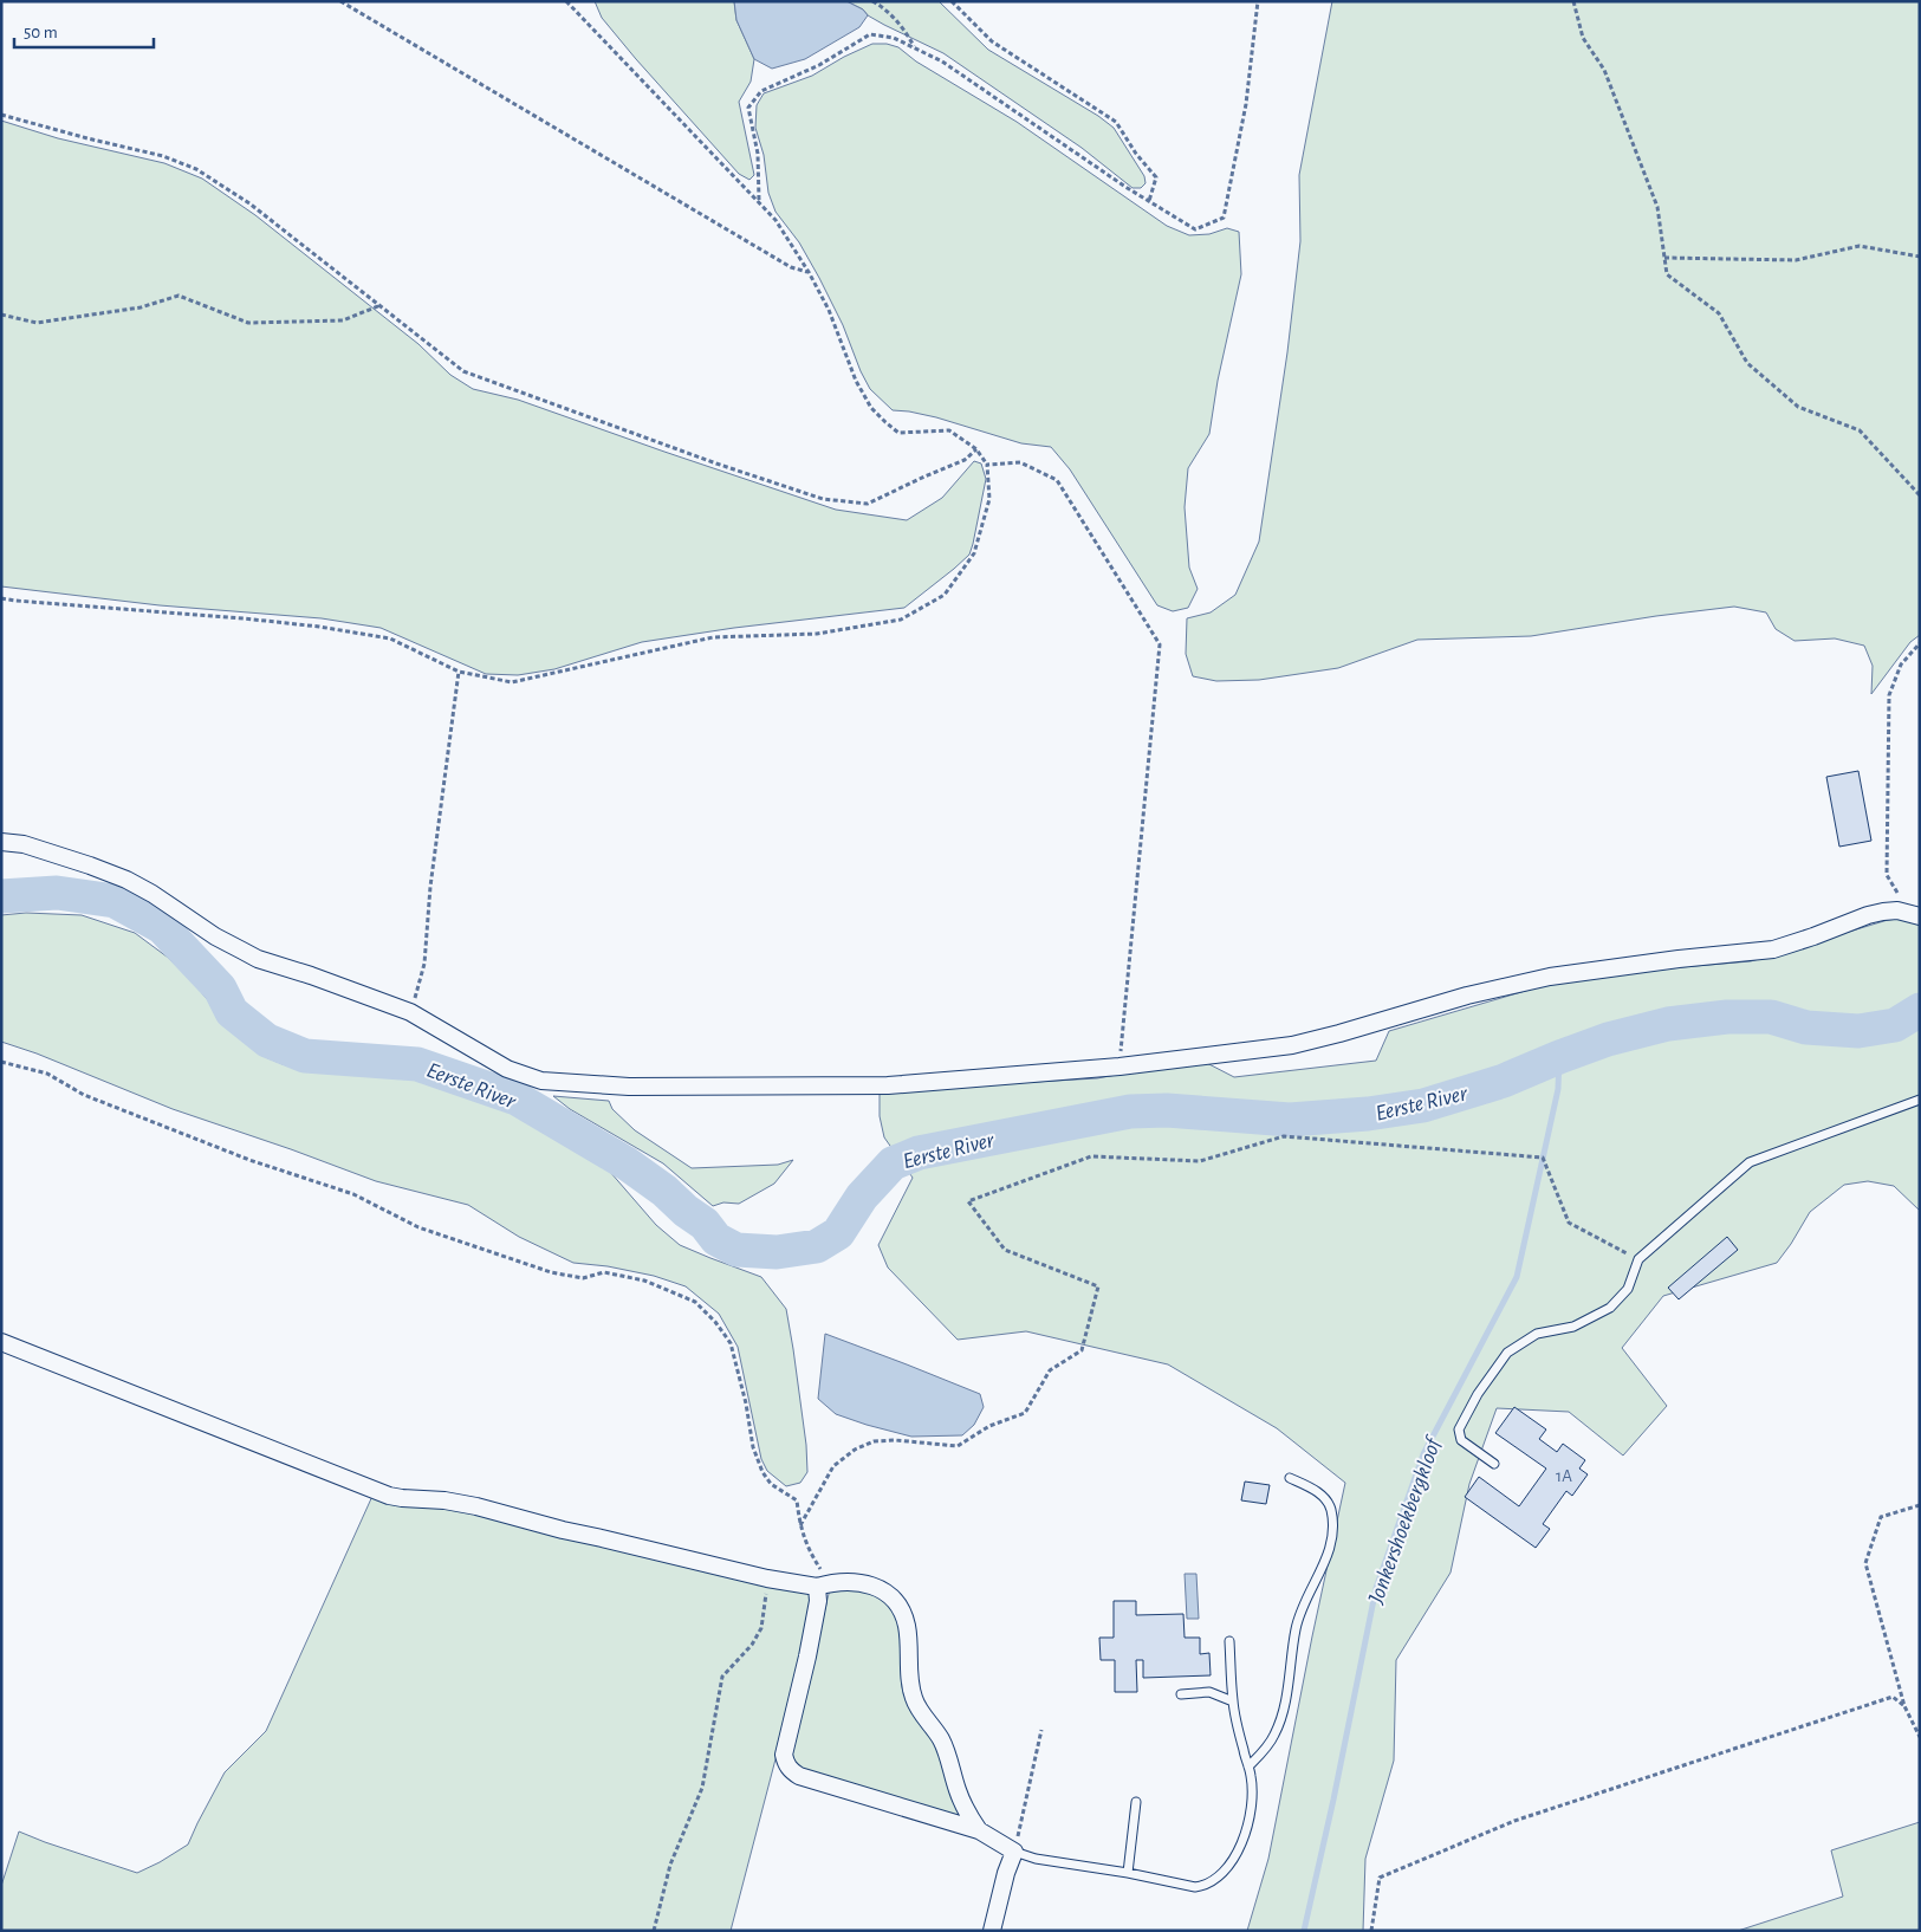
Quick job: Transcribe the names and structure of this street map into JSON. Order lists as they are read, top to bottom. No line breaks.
{"water":["Eerste River","Jonkershoekbergkloof"],"house_numbers":["1A"],"scale_bar":"50 m"}
